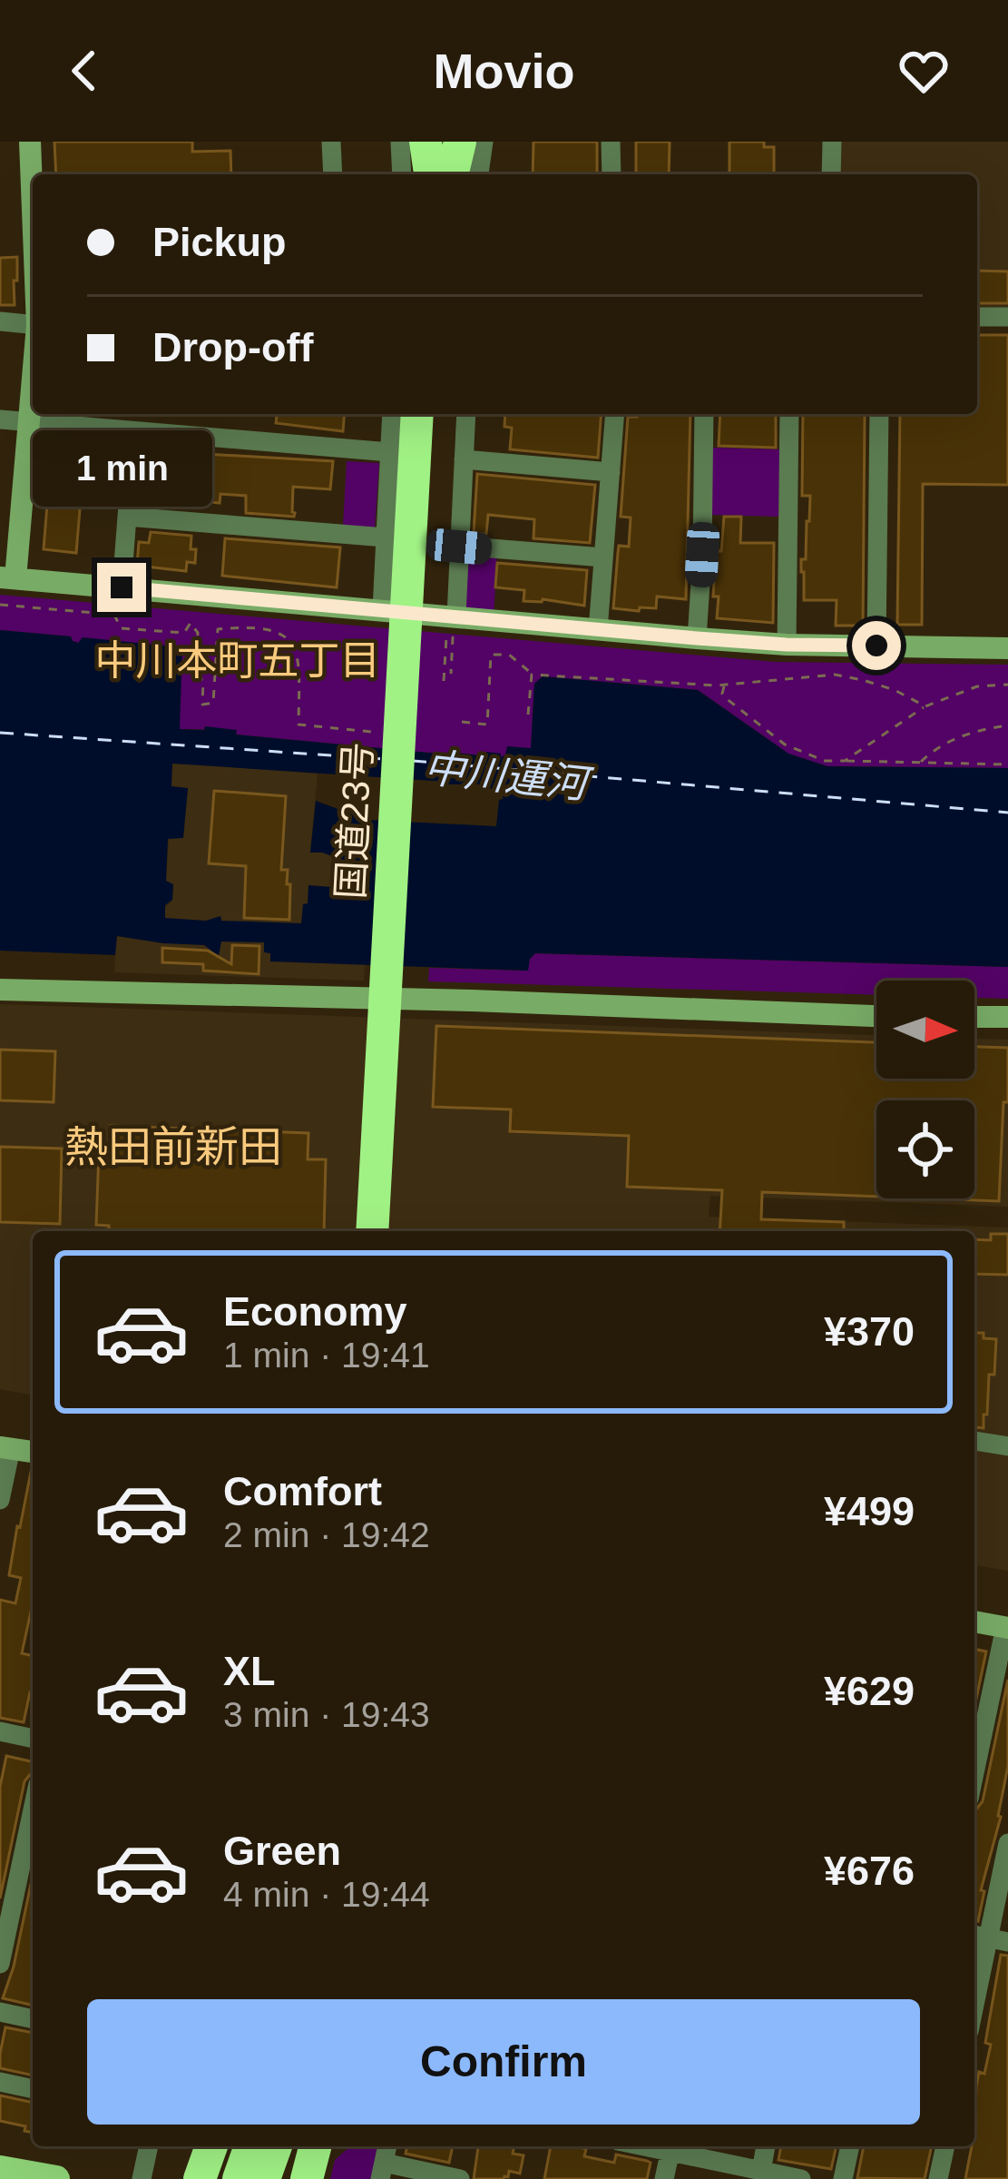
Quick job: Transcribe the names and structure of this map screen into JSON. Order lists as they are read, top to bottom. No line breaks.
{"streets":{"highway":["国道23号"]},"districts":["中川本町五丁目","熱田前新田"],"water":["中川運河"],"north":"right","page":{"header":"Movio","banner":["Pickup","Drop-off"],"bubble":"1 min","list":[{"name":"Economy","note":"1 min · 19:41","value":"¥370"},{"name":"Comfort","note":"2 min · 19:42","value":"¥499"},{"name":"XL","note":"3 min · 19:43","value":"¥629"},{"name":"Green","note":"4 min · 19:44","value":"¥676"}],"buttons":"Confirm"}}
